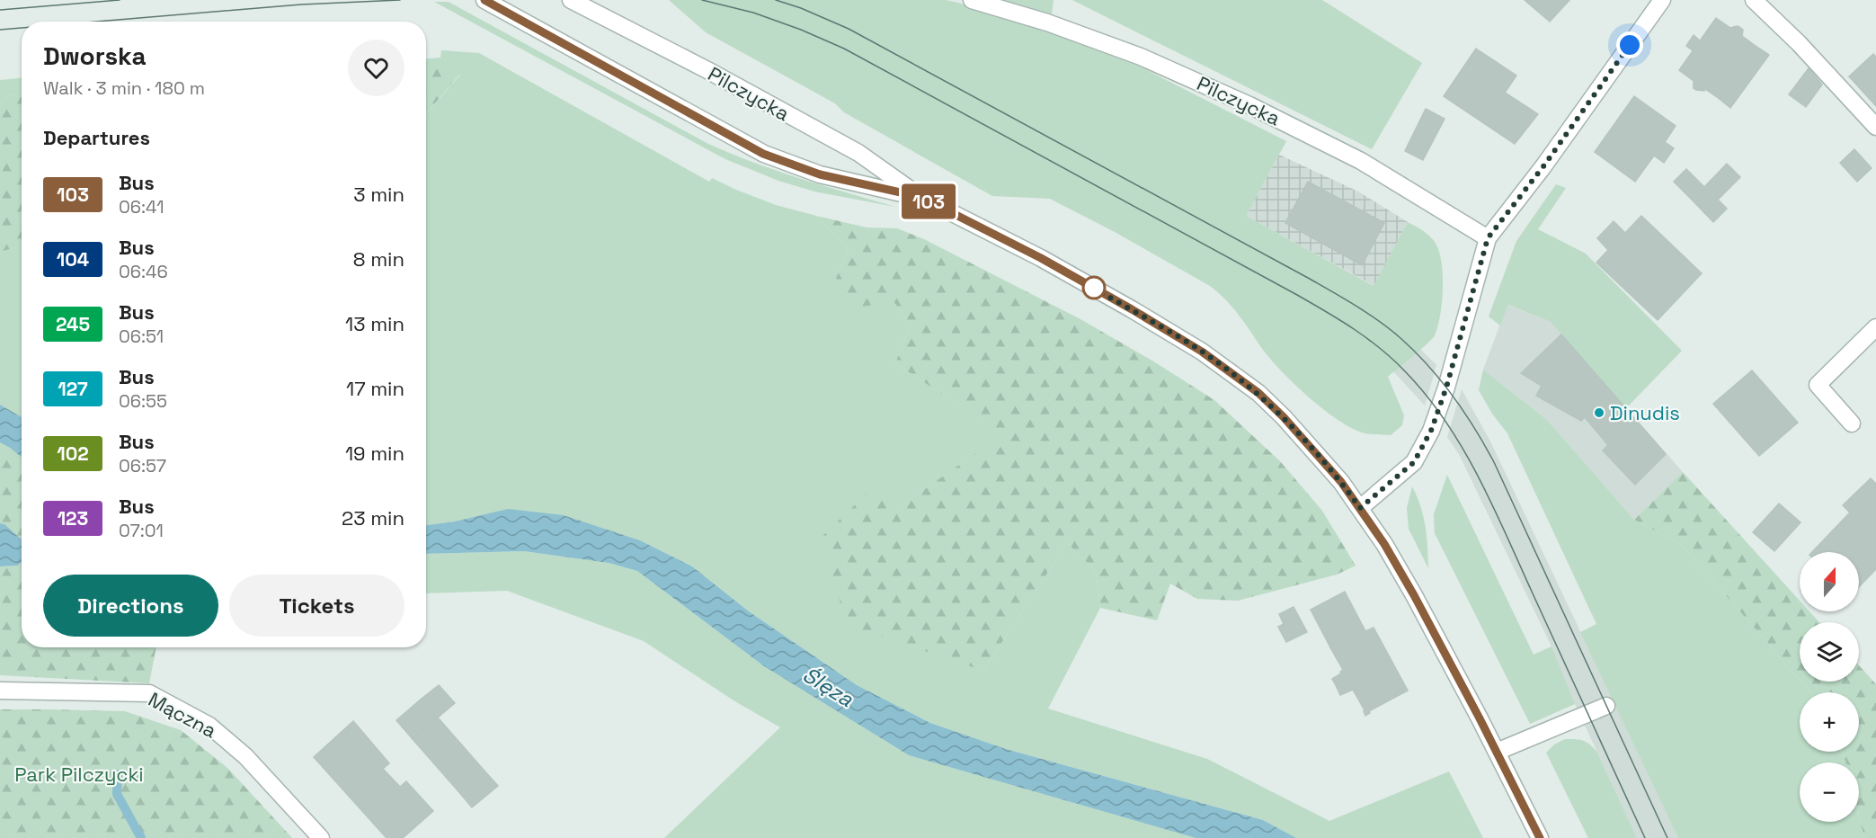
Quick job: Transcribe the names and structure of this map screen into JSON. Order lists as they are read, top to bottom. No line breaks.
{"streets":{"street":["Pilczycka","Mączna"]},"water":["Ślęza"],"parks":["Park Pilczycki"],"places":["Dinudis"],"lines":["bus line 103"],"north":"top","page":{"on_map":"103","heading":[["Dworska","Walk · 3 min · 180 m"],"Departures"],"list":[{"mark":"103","name":"Bus","note":"06:41","value":"3 min"},{"mark":"104","name":"Bus","note":"06:46","value":"8 min"},{"mark":"245","name":"Bus","note":"06:51","value":"13 min"},{"mark":"127","name":"Bus","note":"06:55","value":"17 min"},{"mark":"102","name":"Bus","note":"06:57","value":"19 min"},{"mark":"123","name":"Bus","note":"07:01","value":"23 min"}],"map_buttons":["+","−"],"buttons":["Directions","Tickets"]}}
